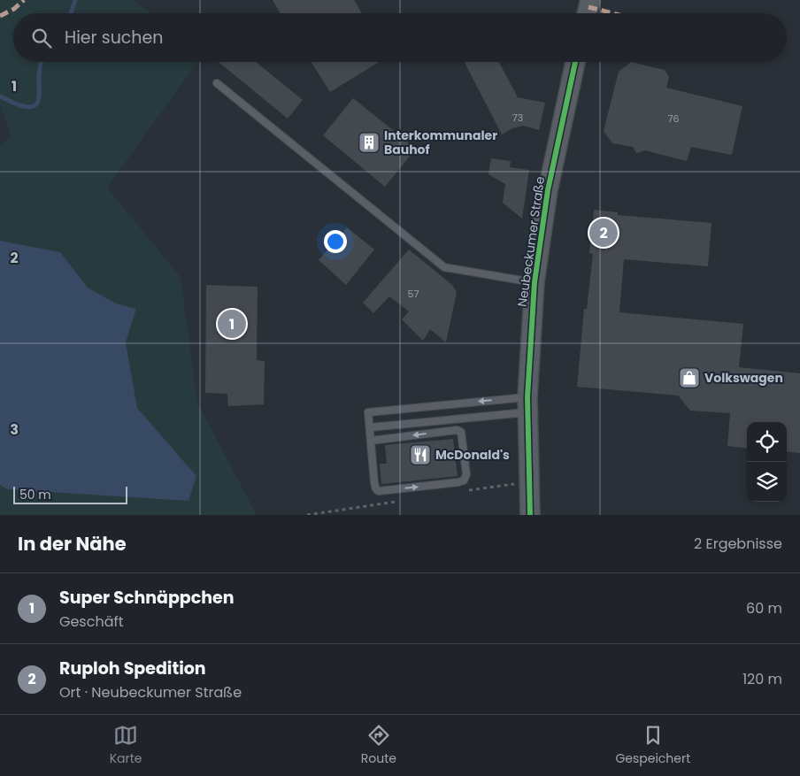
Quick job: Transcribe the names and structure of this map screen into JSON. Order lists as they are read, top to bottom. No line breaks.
{"streets":{"main road":["Neubeckumer Straße"]},"places":{"building":["Interkommunaler Bauhof"],"shop":["Volkswagen"],"restaurant":["McDonald's"]},"house_numbers":["73","76","57"],"scale_bar":"50 m","page":{"search":"Hier suchen","pins":["2","1"],"scale":"50 m","heading":["In der Nähe","2 Ergebnisse"],"list":[{"mark":"1","name":"Super Schnäppchen","note":"Geschäft","value":"60 m"},{"mark":"2","name":"Ruploh Spedition","note":"Ort · Neubeckumer Straße","value":"120 m"}],"nav":["Karte","Route","Gespeichert"]},"grid":{"rows":["1","2","3"]}}
